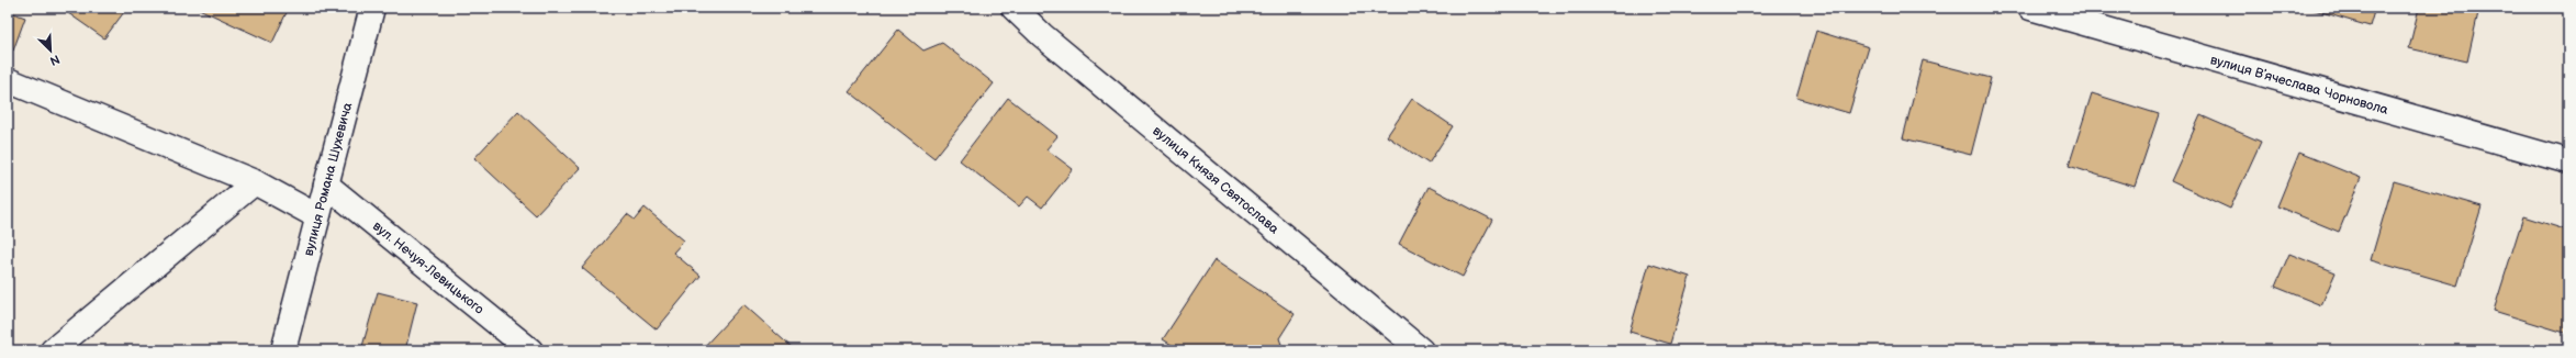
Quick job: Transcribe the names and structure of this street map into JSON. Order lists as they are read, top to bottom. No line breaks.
{"streets":{"street":["вулиця Вʼячеслава Чорновола","вулиця Романа Шухевича","вулиця Князя Святослава","вул. Нечуя-Левицького"]},"crossings":[["вулиця Романа Шухевича","вул. Нечуя-Левицького"]],"north":"bottom right"}
